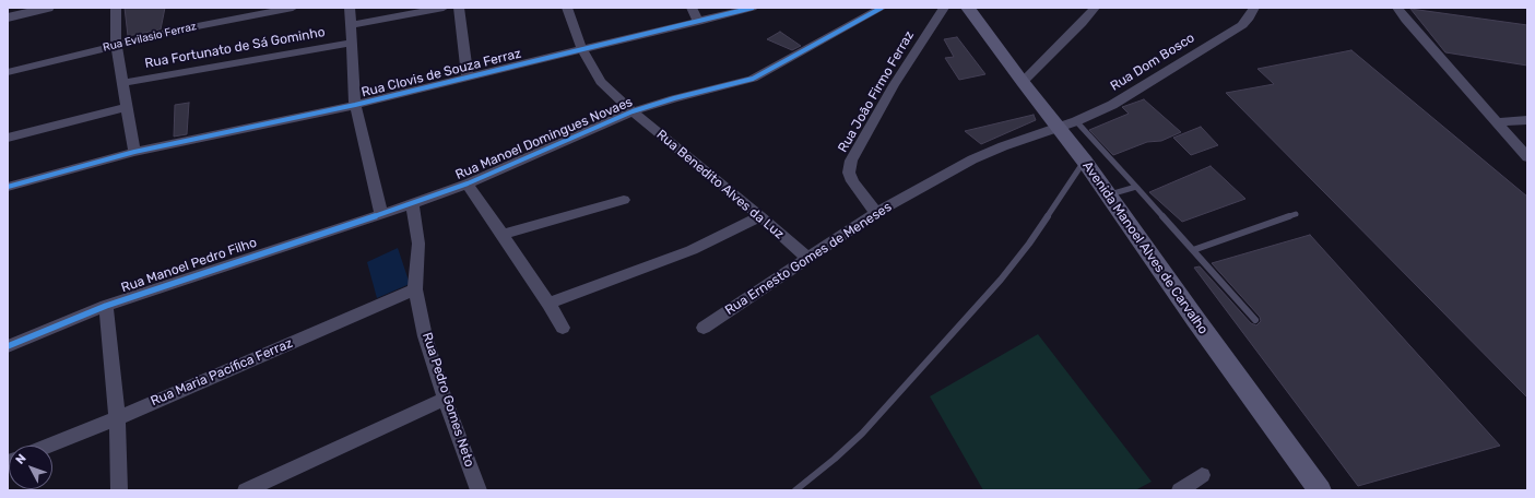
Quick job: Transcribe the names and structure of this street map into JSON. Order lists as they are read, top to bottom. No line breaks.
{"streets":{"main road":["Avenida Manoel Alves de Carvalho"],"street":["Rua Evilasio Ferraz","Rua Fortunato de Sá Gominho","Rua Dom Bosco","Rua Clovis de Souza Ferraz","Rua João Firmo Ferraz","Rua Manoel Domingues Novaes","Rua Benedito Alves da Luz","Rua Ernesto Gomes de Meneses","Rua Manoel Pedro Filho","Rua Maria Pacífica Ferraz","Rua Pedro Gomes Neto"]},"crossings":[["Rua Dom Bosco","Avenida Manoel Alves de Carvalho"],["Rua Dom Bosco","Rua Ernesto Gomes de Meneses"],["Rua Clovis de Souza Ferraz","Rua Benedito Alves da Luz"],["Rua João Firmo Ferraz","Rua Ernesto Gomes de Meneses"],["Rua Manoel Domingues Novaes","Rua Benedito Alves da Luz"],["Rua Manoel Domingues Novaes","Rua Manoel Pedro Filho"],["Rua Manoel Domingues Novaes","Rua Pedro Gomes Neto"],["Rua Benedito Alves da Luz","Rua Ernesto Gomes de Meneses"],["Avenida Manoel Alves de Carvalho","Rua Ernesto Gomes de Meneses"],["Rua Maria Pacífica Ferraz","Rua Pedro Gomes Neto"]],"north":"top left"}
